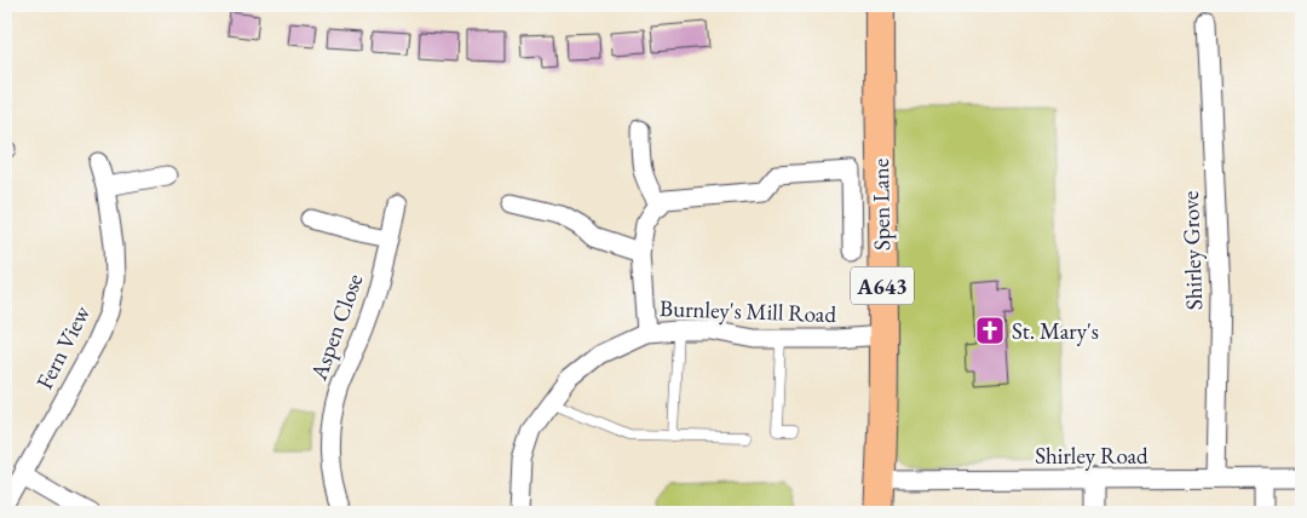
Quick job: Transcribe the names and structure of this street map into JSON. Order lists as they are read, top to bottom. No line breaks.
{"streets":{"main road":["Spen Lane","A643"],"street":["Shirley Grove","Burnley's Mill Road","Aspen Close","Fern View","Shirley Road"]},"crossings":[["Spen Lane","Burnley's Mill Road"],["Spen Lane","Shirley Road"],["Shirley Grove","Shirley Road"]],"places":{"church":["St. Mary's"]}}
